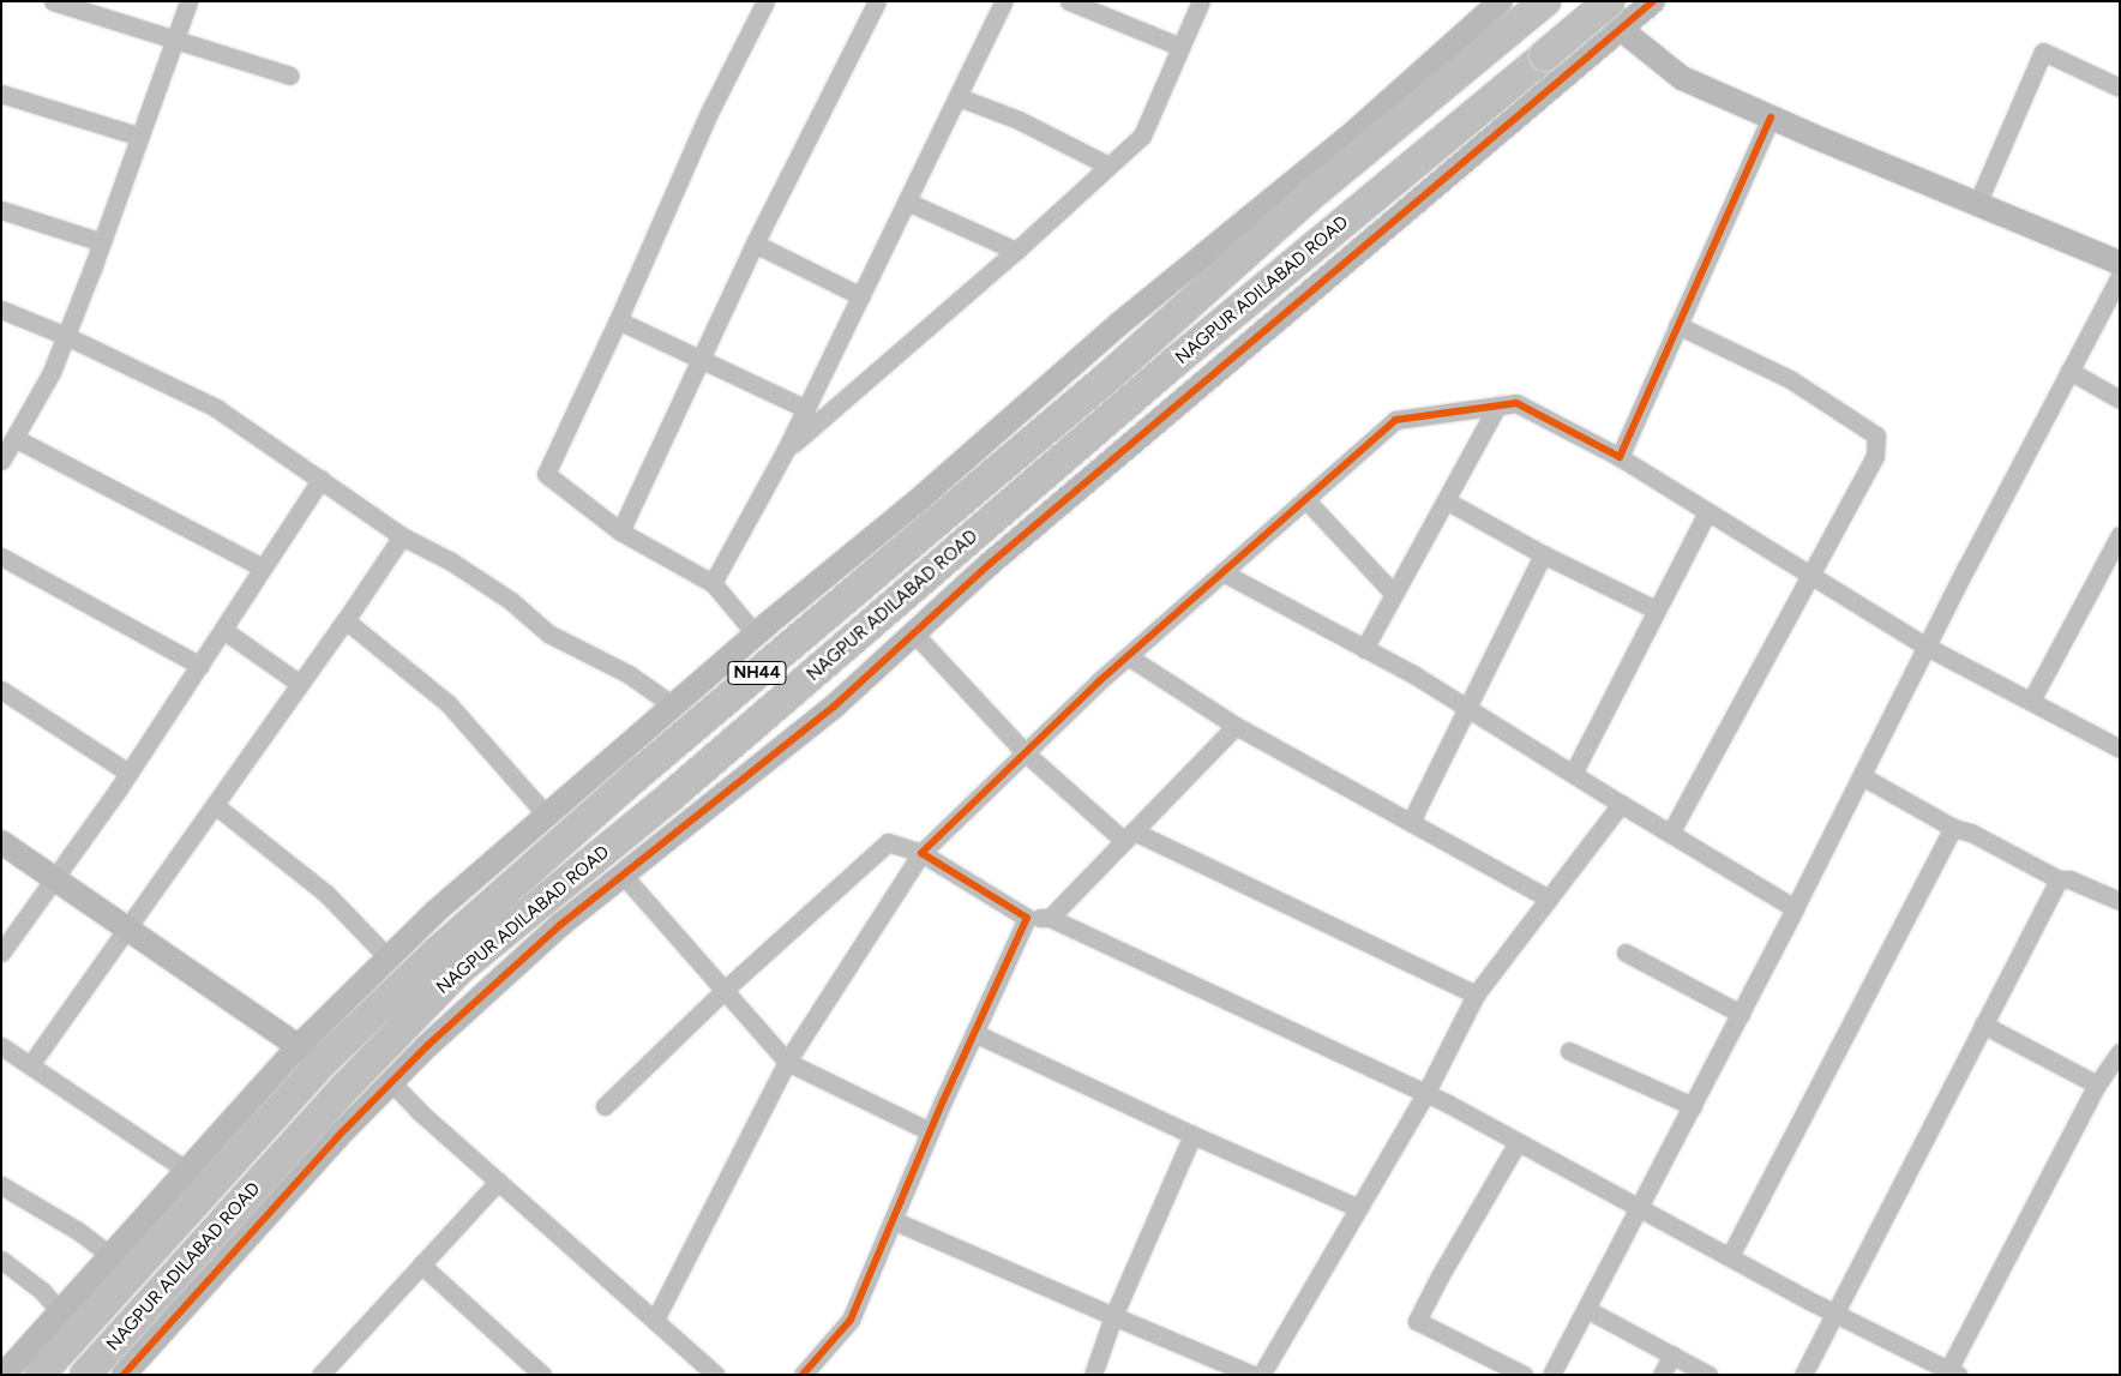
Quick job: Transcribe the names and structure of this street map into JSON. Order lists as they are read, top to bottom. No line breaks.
{"streets":{"highway":["NAGPUR ADILABAD ROAD","NH44"]}}
